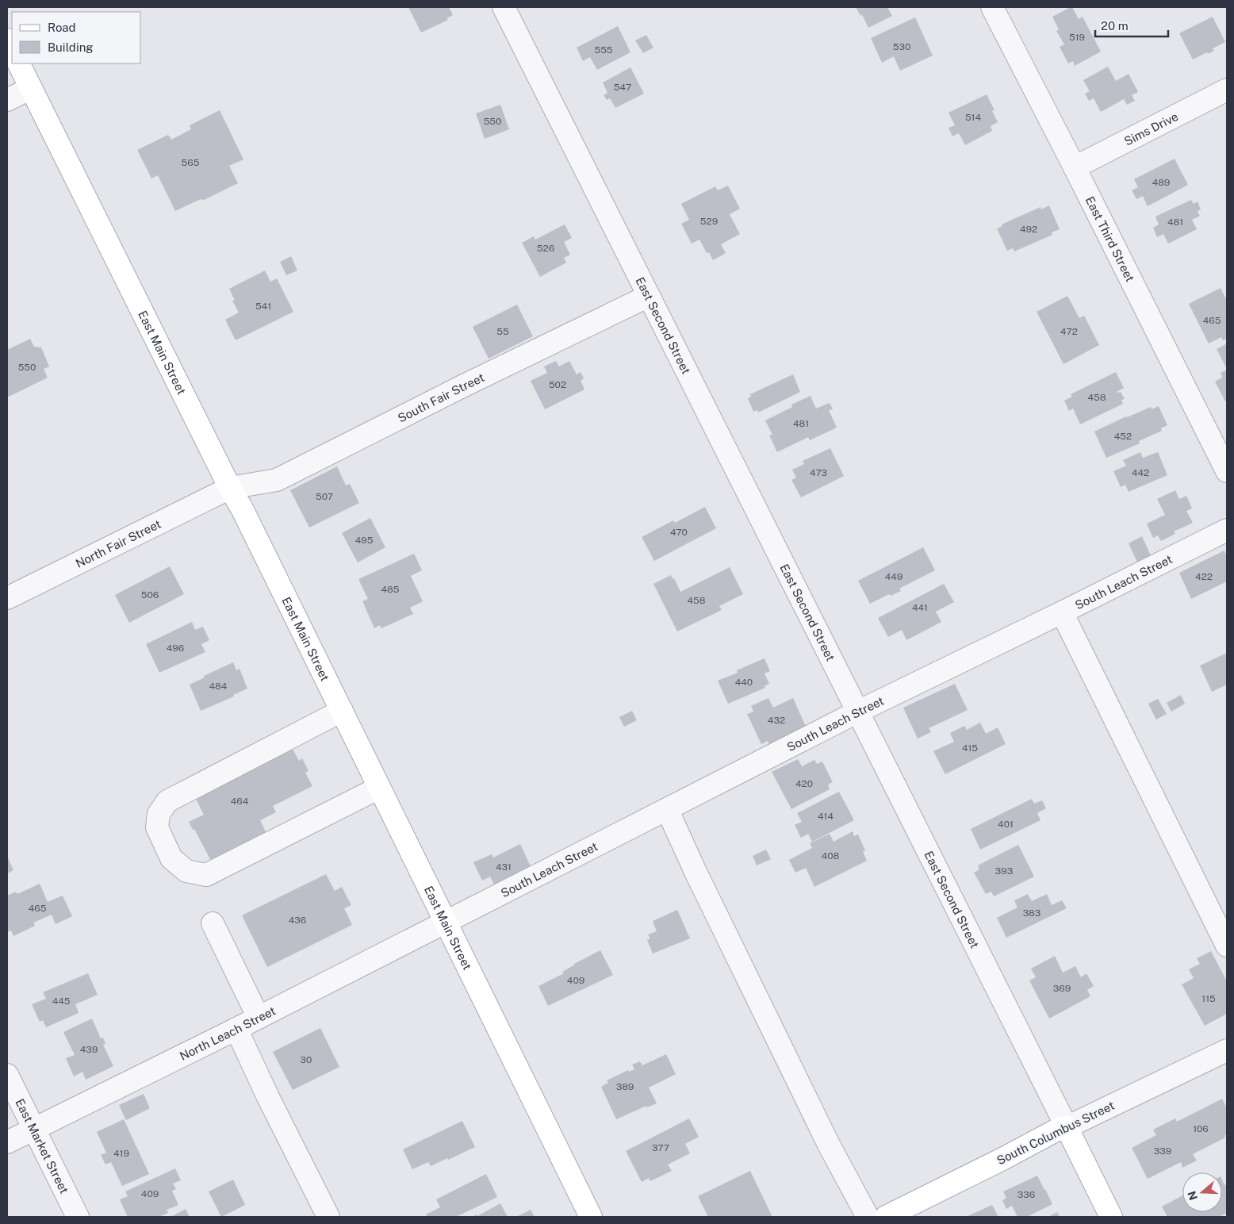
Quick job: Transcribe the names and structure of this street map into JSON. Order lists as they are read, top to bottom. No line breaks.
{"streets":{"main road":["East Second Street","East Main Street","South Columbus Street"],"street":["Sims Drive","East Third Street","South Fair Street","North Fair Street","South Leach Street","North Leach Street","East Market Street"]},"crossings":[["Sims Drive","East Third Street"],["East Second Street","South Fair Street"],["East Second Street","South Leach Street"],["East Second Street","South Columbus Street"],["East Main Street","South Fair Street"],["East Main Street","North Fair Street"],["East Main Street","South Leach Street"],["East Main Street","North Leach Street"],["South Fair Street","North Fair Street"],["South Leach Street","North Leach Street"],["North Leach Street","East Market Street"]],"house_numbers":["519","530","555","547","514","550","565","489","529","481","492","526","541","465","55","472","550","502","458","481","452","473","442","507","470","495","449","422","485","506","458","441","496","440","484","432","415","420","464","414","401","408","431","393","465","383","436","409","369","115","445","439","30","389","106","377","339","419","409","336"],"legend":["Road","Building"],"scale_bar":"20 m","north":"left"}
